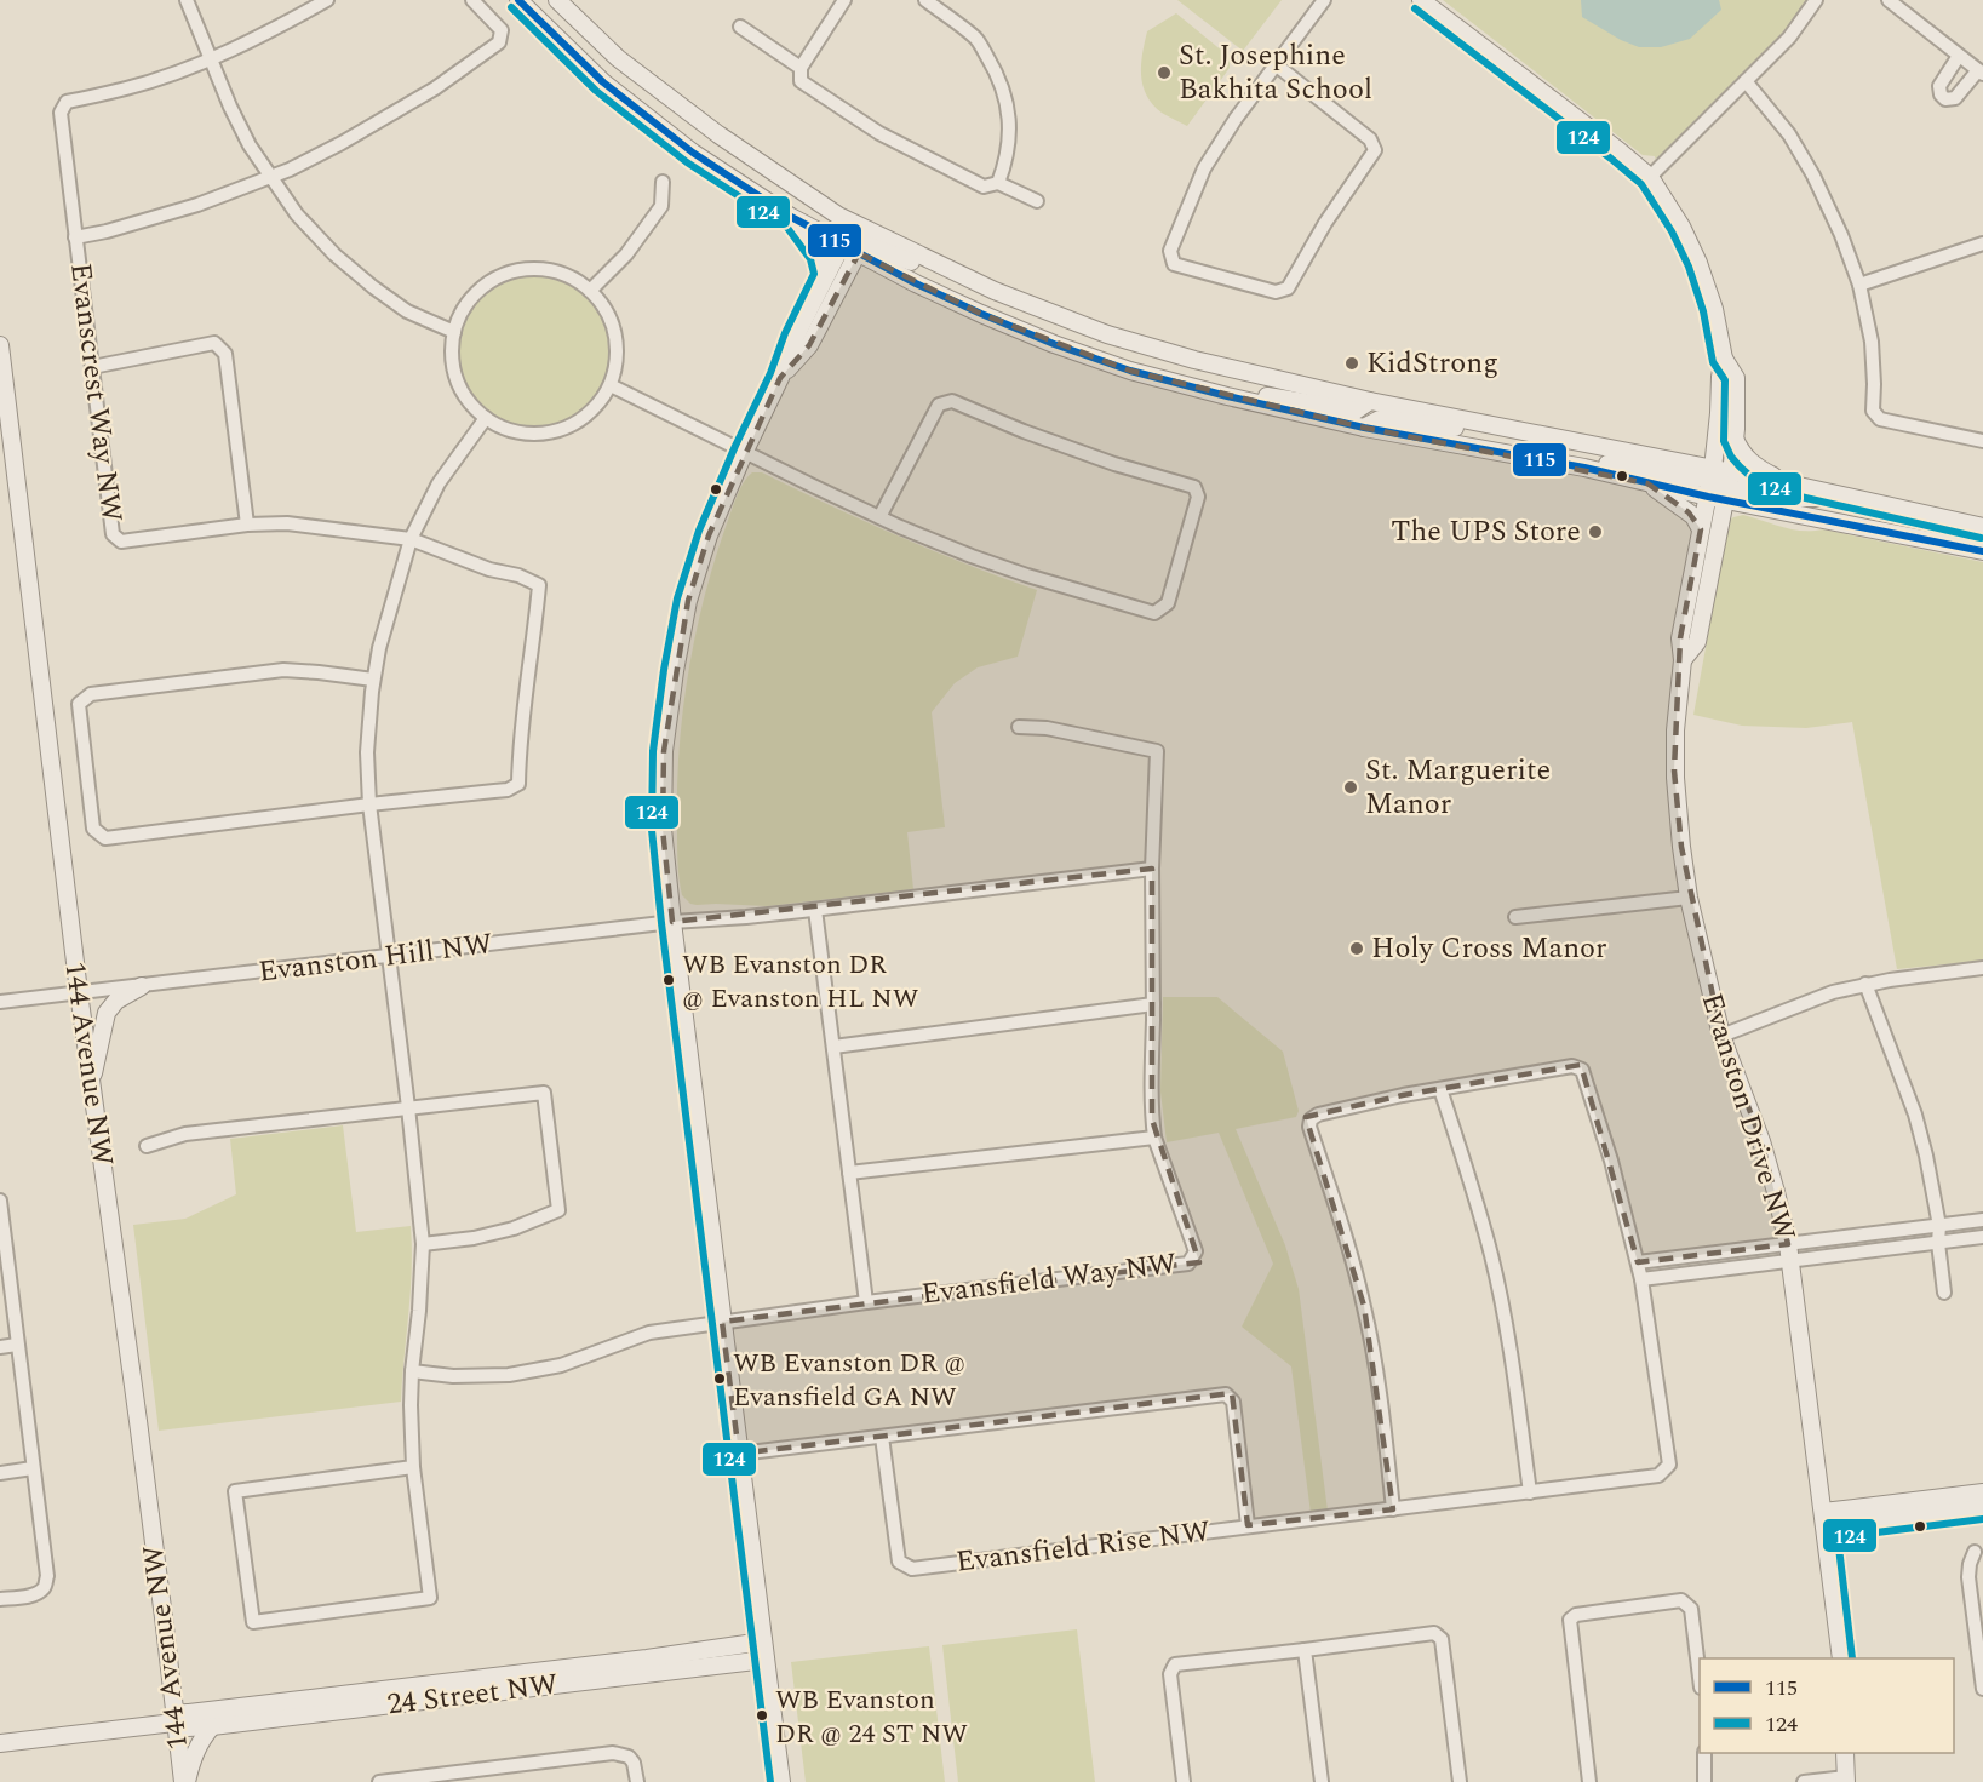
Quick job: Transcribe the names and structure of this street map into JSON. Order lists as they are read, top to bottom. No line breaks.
{"streets":{"main road":["144 Avenue NW","Evanston Drive NW","24 Street NW"],"street":["Evanscrest Way NW","Evanston Hill NW","Evansfield Way NW","Evansfield Rise NW"]},"crossings":[["Evanston Hill NW","144 Avenue NW"],["144 Avenue NW","24 Street NW"]],"places":["St. Josephine Bakhita School","KidStrong","The UPS Store","St. Marguerite Manor","Holy Cross Manor","WB Evanston DR @ Evanston HL NW","WB Evanston DR @ Evansfield GA NW","WB Evanston DR @ 24 ST NW"],"lines":["transit line 115","transit line 124"],"legend":["115","124"]}
